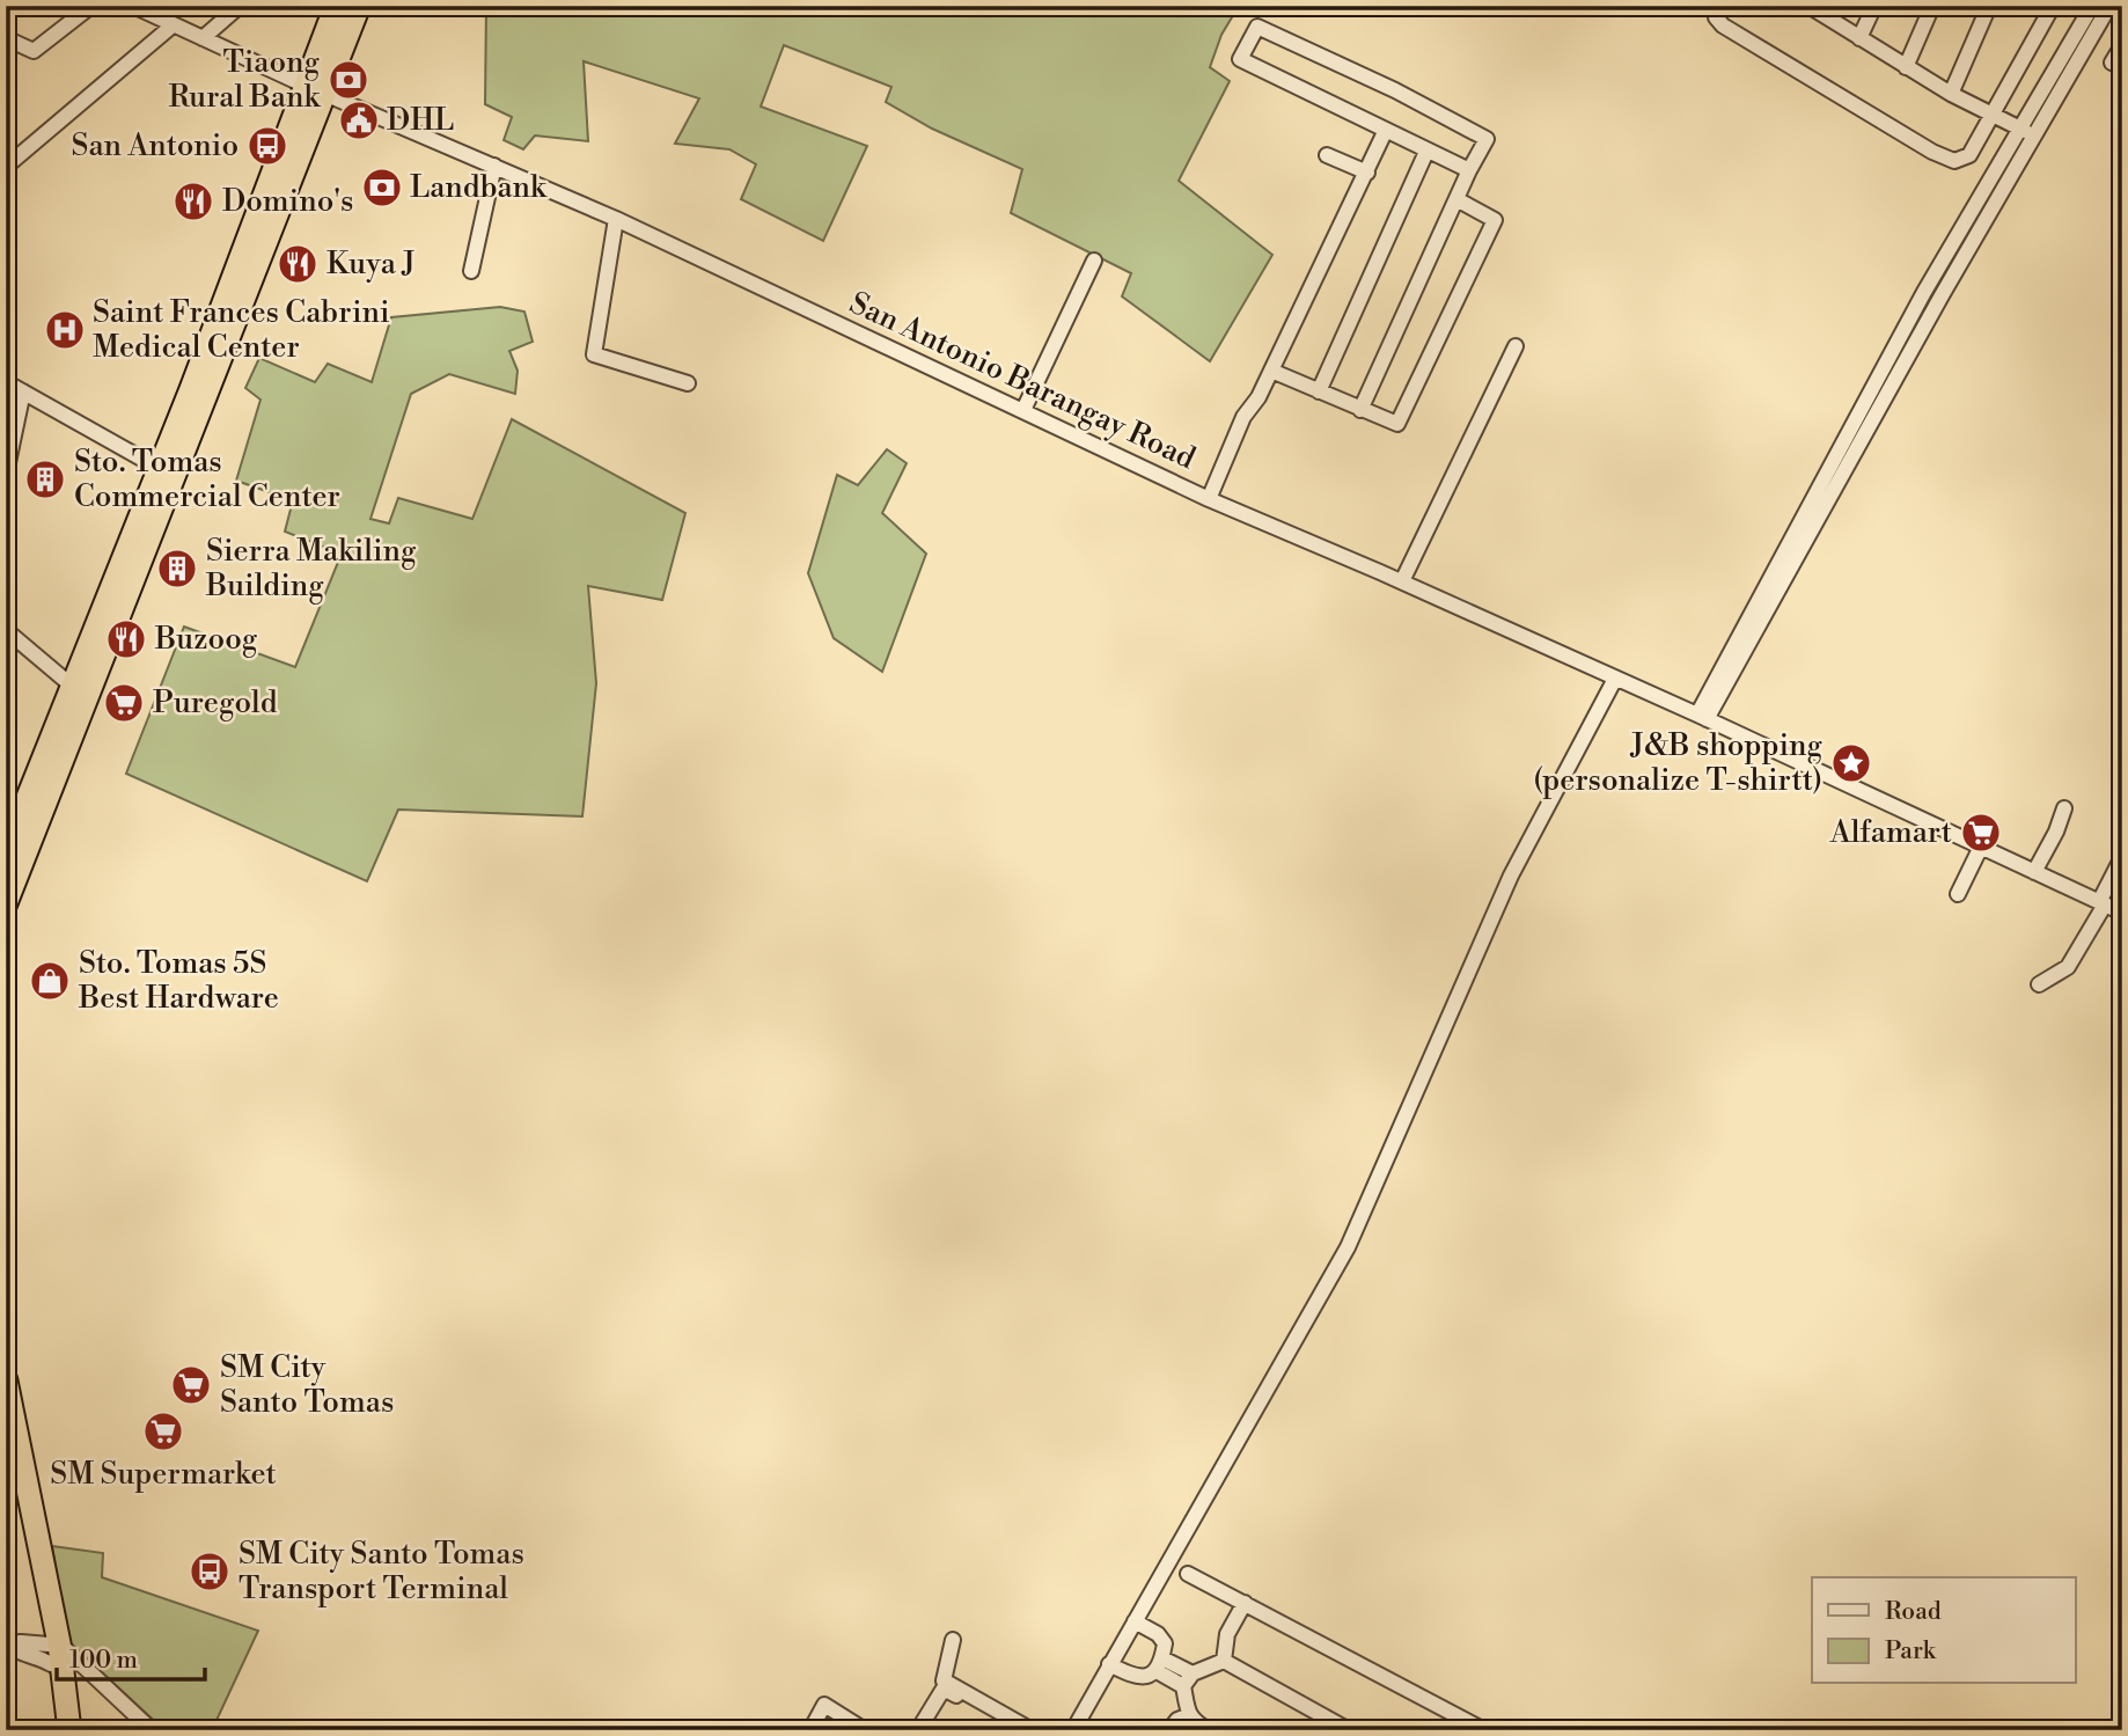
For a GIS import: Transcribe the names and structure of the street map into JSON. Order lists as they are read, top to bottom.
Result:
{
  "streets": {
    "street": ["San Antonio Barangay Road"]
  },
  "places": {
    "bank": ["Tiaong Rural Bank", "Landbank"],
    "public building": ["DHL"],
    "bus stop": ["San Antonio", "SM City Santo Tomas Transport Terminal"],
    "restaurant": ["Domino's", "Kuya J", "Buzoog"],
    "hospital": ["Saint Frances Cabrini Medical Center"],
    "building": ["Sto. Tomas Commercial Center", "Sierra Makiling Building"],
    "supermarket": [
      "Puregold",
      "Alfamart",
      "SM City Santo Tomas",
      "SM Supermarket"
    ],
    "place": ["J&B shopping (personalize T-shirtt)"],
    "shop": ["Sto. Tomas 5S Best Hardware"]
  },
  "legend": ["Road", "Park"],
  "scale_bar": "100 m"
}
